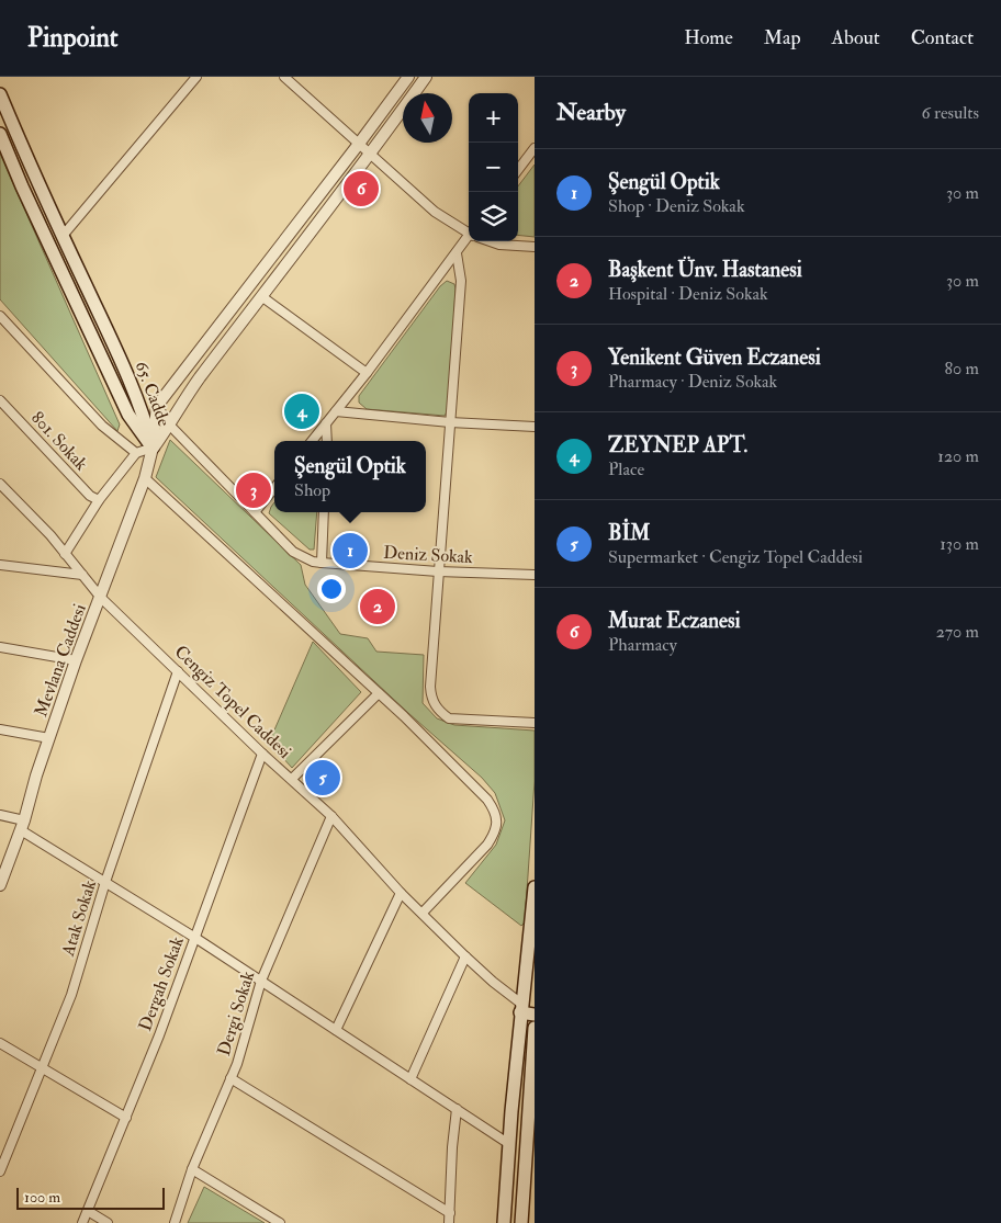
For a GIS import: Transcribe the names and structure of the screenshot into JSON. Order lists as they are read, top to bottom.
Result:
{
  "streets": {
    "main road": ["65. Cadde"],
    "street": [
      "801. Sokak",
      "Deniz Sokak",
      "Mevlana Caddesi",
      "Cengiz Topel Caddesi",
      "Atak Sokak",
      "Dergah Sokak",
      "Dergi Sokak"
    ]
  },
  "crossings": [
    ["65. Cadde", "Mevlana Caddesi"],
    ["Deniz Sokak", "Mevlana Caddesi"],
    ["Mevlana Caddesi", "Cengiz Topel Caddesi"],
    ["Cengiz Topel Caddesi", "Atak Sokak"],
    ["Cengiz Topel Caddesi", "Dergah Sokak"],
    ["Cengiz Topel Caddesi", "Dergi Sokak"]
  ],
  "scale_bar": "100 m",
  "north": "top",
  "page": {
    "header": "Pinpoint",
    "nav": [
      "Home",
      "Map",
      "About",
      "Contact"
    ],
    "heading": ["Nearby", "6 results"],
    "map_buttons": ["+", "−"],
    "list": [
      {
        "mark": "1",
        "name": "Şengül Optik",
        "note": "Shop · Deniz Sokak",
        "value": "30 m"
      },
      {
        "mark": "2",
        "name": "Başkent Ünv. Hastanesi",
        "note": "Hospital · Deniz Sokak",
        "value": "30 m"
      },
      {
        "mark": "3",
        "name": "Yenikent Güven Eczanesi",
        "note": "Pharmacy · Deniz Sokak",
        "value": "80 m"
      },
      {
        "mark": "4",
        "name": "ZEYNEP APT.",
        "note": "Place",
        "value": "120 m"
      },
      {
        "mark": "5",
        "name": "BİM",
        "note": "Supermarket · Cengiz Topel Caddesi",
        "value": "130 m"
      },
      {
        "mark": "6",
        "name": "Murat Eczanesi",
        "note": "Pharmacy",
        "value": "270 m"
      }
    ],
    "pins": [
      "6",
      "4",
      "3",
      "1",
      "2",
      "5"
    ],
    "popup": ["Şengül Optik", "Shop"],
    "scale": "100 m"
  }
}
